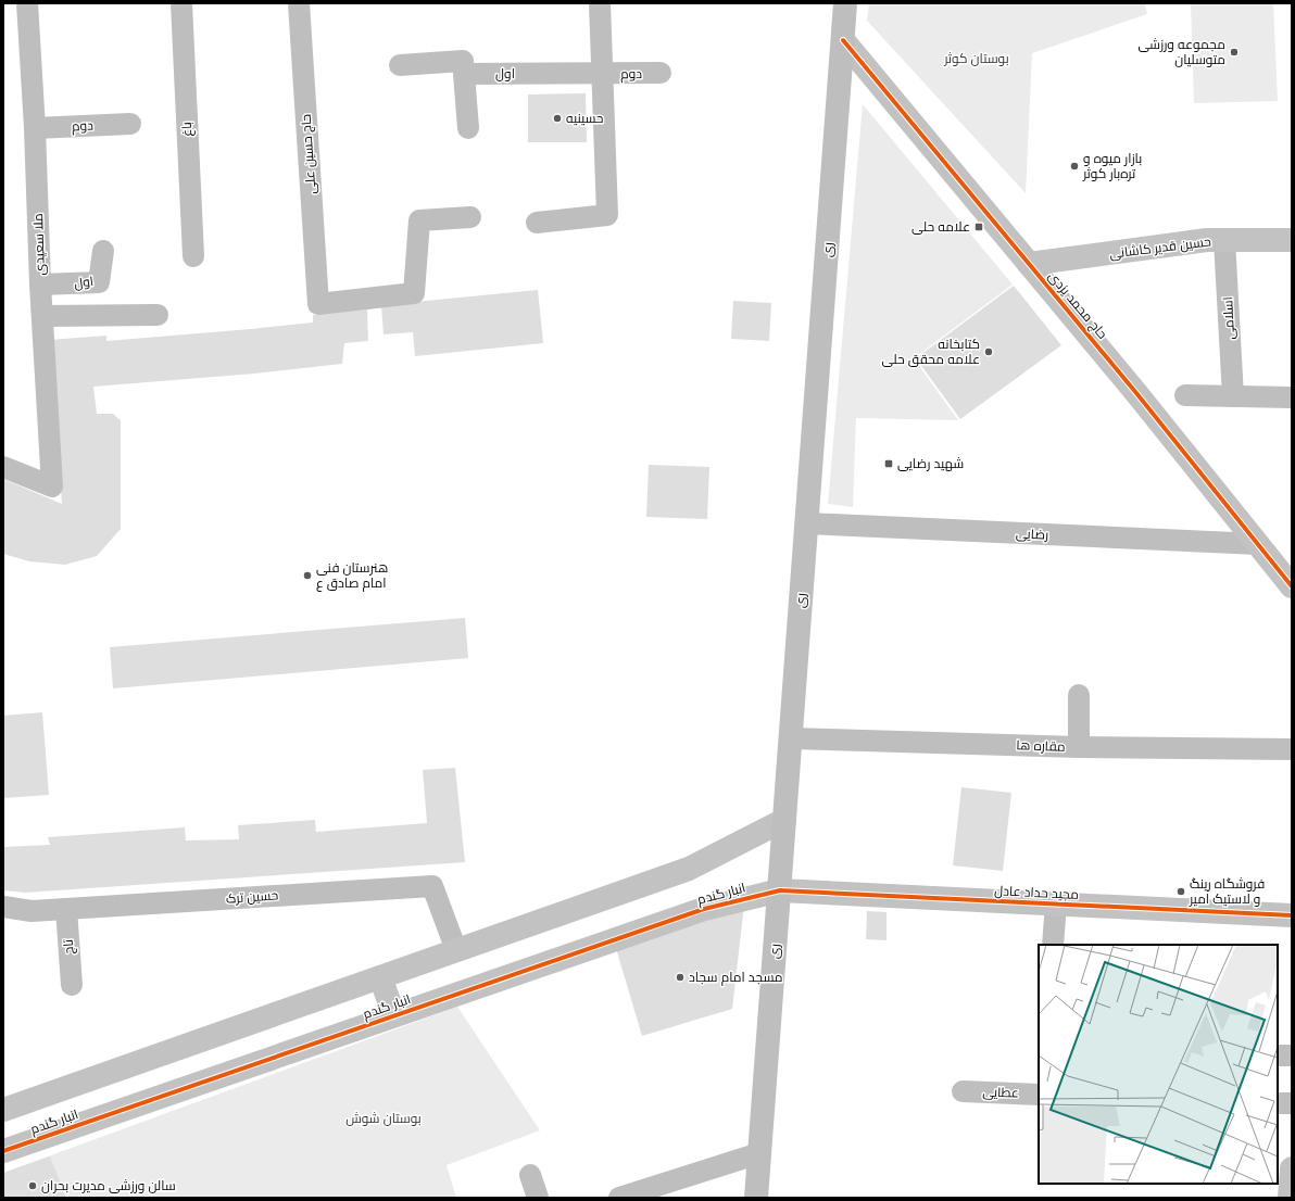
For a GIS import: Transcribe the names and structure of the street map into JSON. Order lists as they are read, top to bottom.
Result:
{
  "streets": {
    "main road": ["ری"],
    "street": [
      "اول",
      "دوم",
      "باغ",
      "حاج حسین علی",
      "ملا سعیدی",
      "حسین قدیر کاشانی",
      "حاج محمد یزدی",
      "اسلامی",
      "رضایی",
      "مقاره ها",
      "مجید حداد عادل",
      "انبار گندم",
      "حسین ترک",
      "تاج",
      "عطایی"
    ]
  },
  "crossings": [
    ["اول", "دوم"],
    ["اول", "ملا سعیدی"],
    ["دوم", "ملا سعیدی"],
    ["حسین قدیر کاشانی", "حاج محمد یزدی"],
    ["حسین قدیر کاشانی", "اسلامی"],
    ["ری", "حاج محمد یزدی"],
    ["ری", "رضایی"],
    ["ری", "مقاره ها"],
    ["ری", "مجید حداد عادل"],
    ["ری", "انبار گندم"],
    ["حاج محمد یزدی", "رضایی"],
    ["مجید حداد عادل", "انبار گندم"],
    ["حسین ترک", "تاج"]
  ],
  "parks": ["بوستان کوثر", "بوستان شوش"],
  "places": {
    "other": [
      "مجموعه ورزشی متوسلیان",
      "حسینیه",
      "بازار میوه و تره‌بار کوثر",
      "کتابخانه علامه محقق حلی",
      "هنرستان فنی امام صادق ع",
      "فروشگاه رینگ و لاستیک امیر",
      "مسجد امام سجاد",
      "سالن ورزشی مدیرت بحران"
    ],
    "transit": ["علامه حلی", "شهید رضایی"]
  }
}
